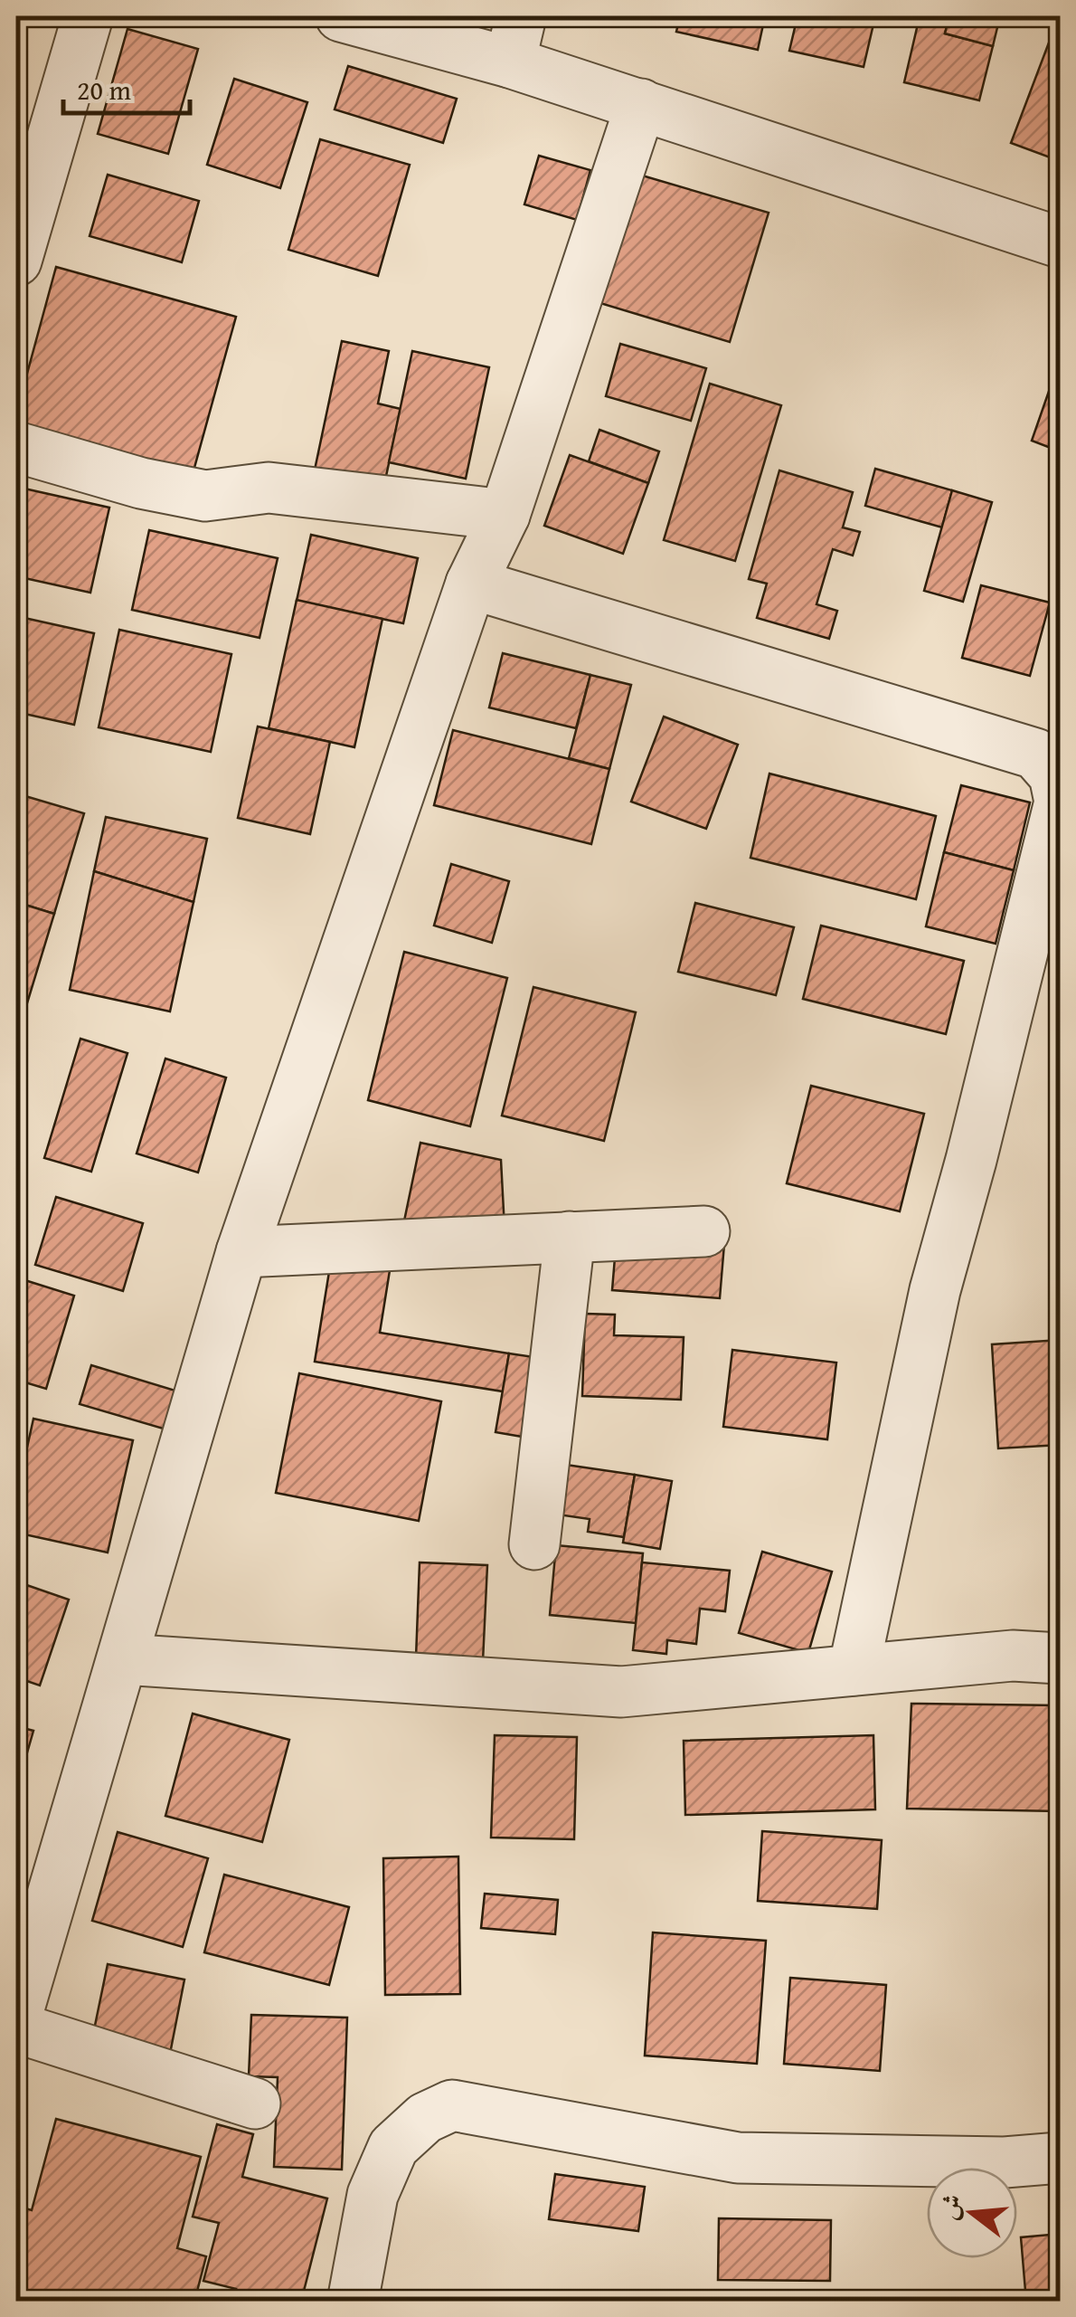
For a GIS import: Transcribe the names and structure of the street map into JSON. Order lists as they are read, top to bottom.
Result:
{
  "scale_bar": "20 m",
  "north": "left"
}
